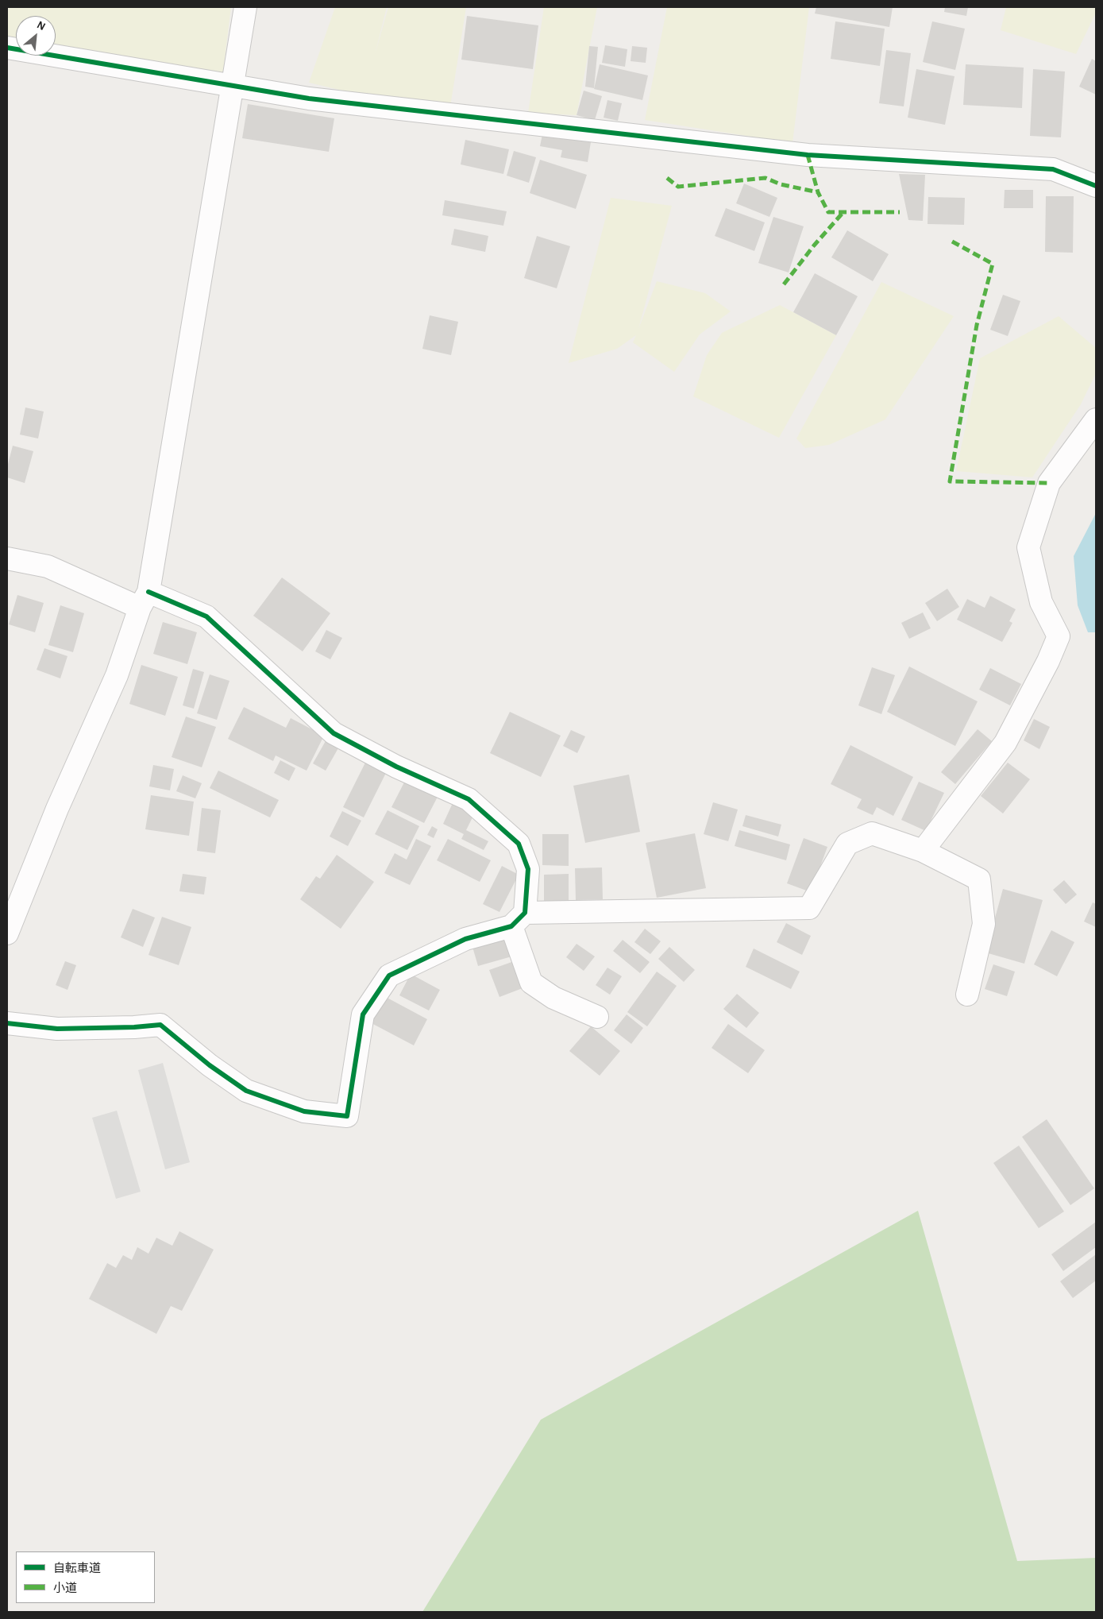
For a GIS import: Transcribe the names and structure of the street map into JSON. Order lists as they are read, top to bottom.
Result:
{
  "legend": ["自転車道", "小道"],
  "north": "top right"
}
